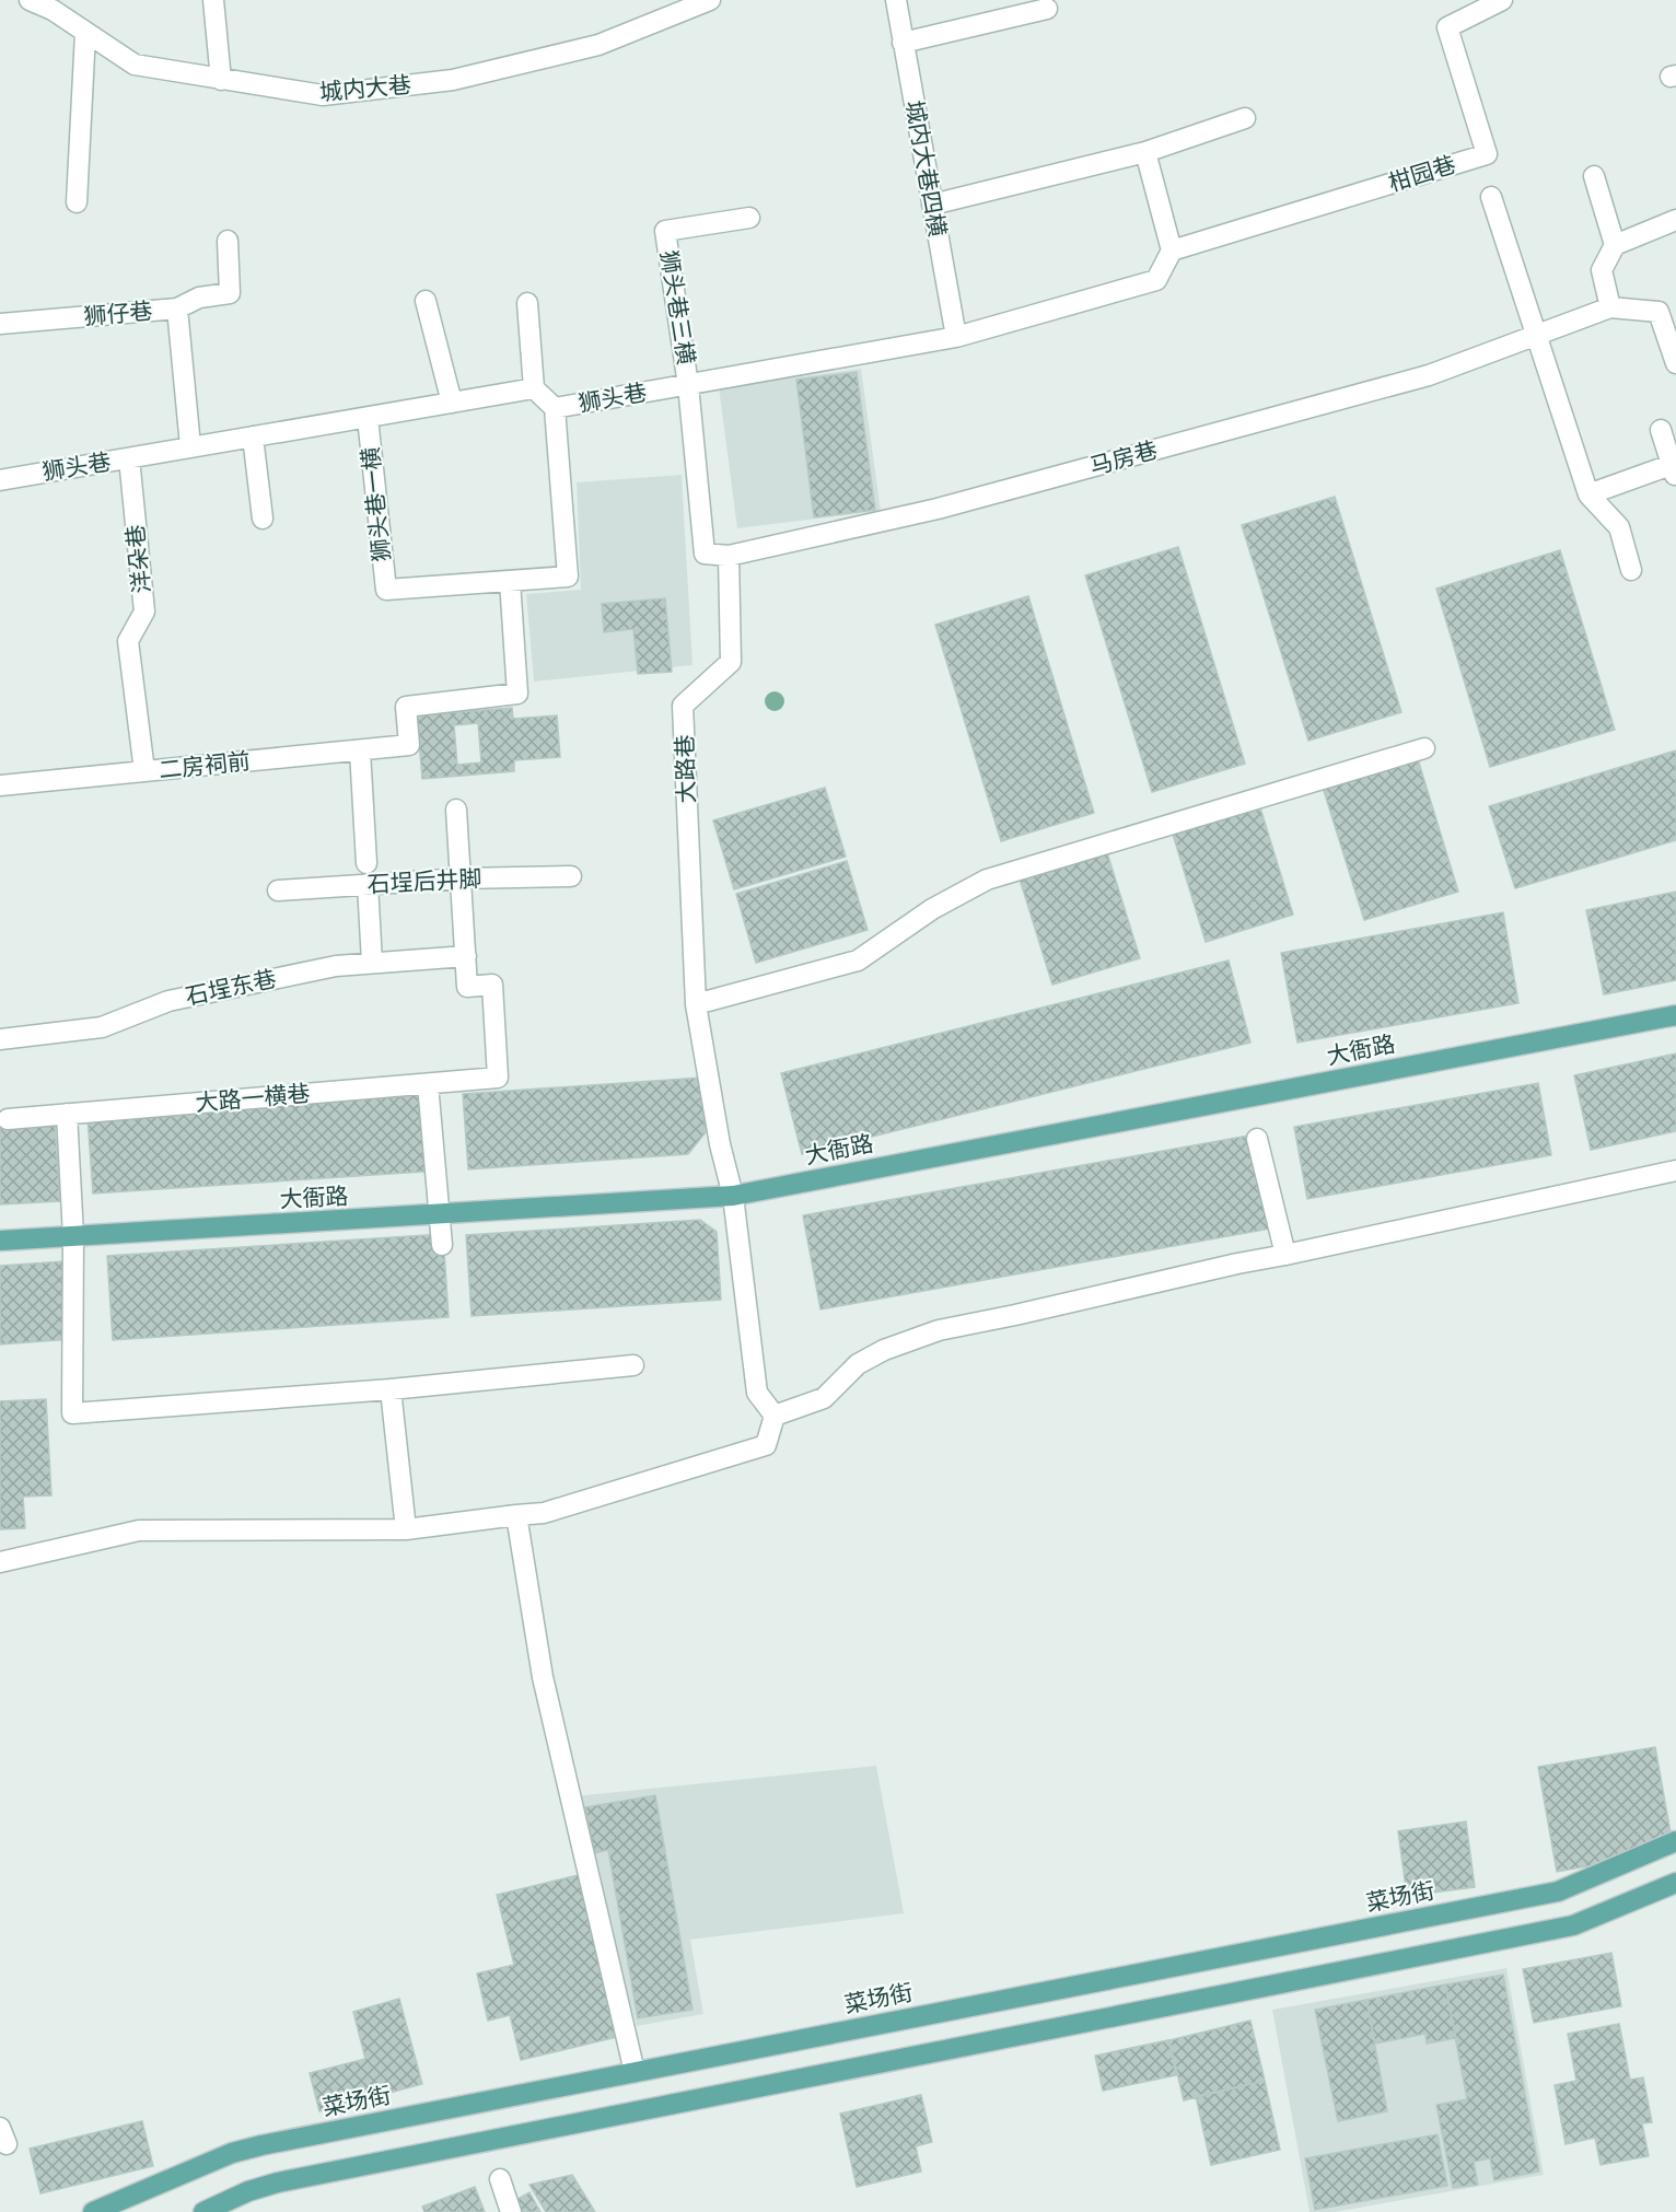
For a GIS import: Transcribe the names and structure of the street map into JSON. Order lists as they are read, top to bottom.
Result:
{
  "streets": {
    "main road": ["大衙路", "菜场街"],
    "street": [
      "城内大巷",
      "城内大巷四横",
      "柑园巷",
      "狮头巷三横",
      "狮仔巷",
      "狮头巷",
      "马房巷",
      "狮头巷一横",
      "洋朵巷",
      "二房祠前",
      "大路巷",
      "石埕后井脚",
      "石埕东巷",
      "大路一横巷"
    ]
  },
  "crossings": [
    ["城内大巷四横", "狮头巷"],
    ["柑园巷", "狮头巷"],
    ["狮头巷三横", "狮头巷"],
    ["狮头巷三横", "马房巷"],
    ["狮仔巷", "狮头巷"],
    ["狮头巷", "狮头巷一横"],
    ["狮头巷", "洋朵巷"],
    ["马房巷", "大路巷"],
    ["狮头巷一横", "二房祠前"],
    ["洋朵巷", "二房祠前"],
    ["大路巷", "大衙路"],
    ["石埕东巷", "大路一横巷"]
  ]
}
